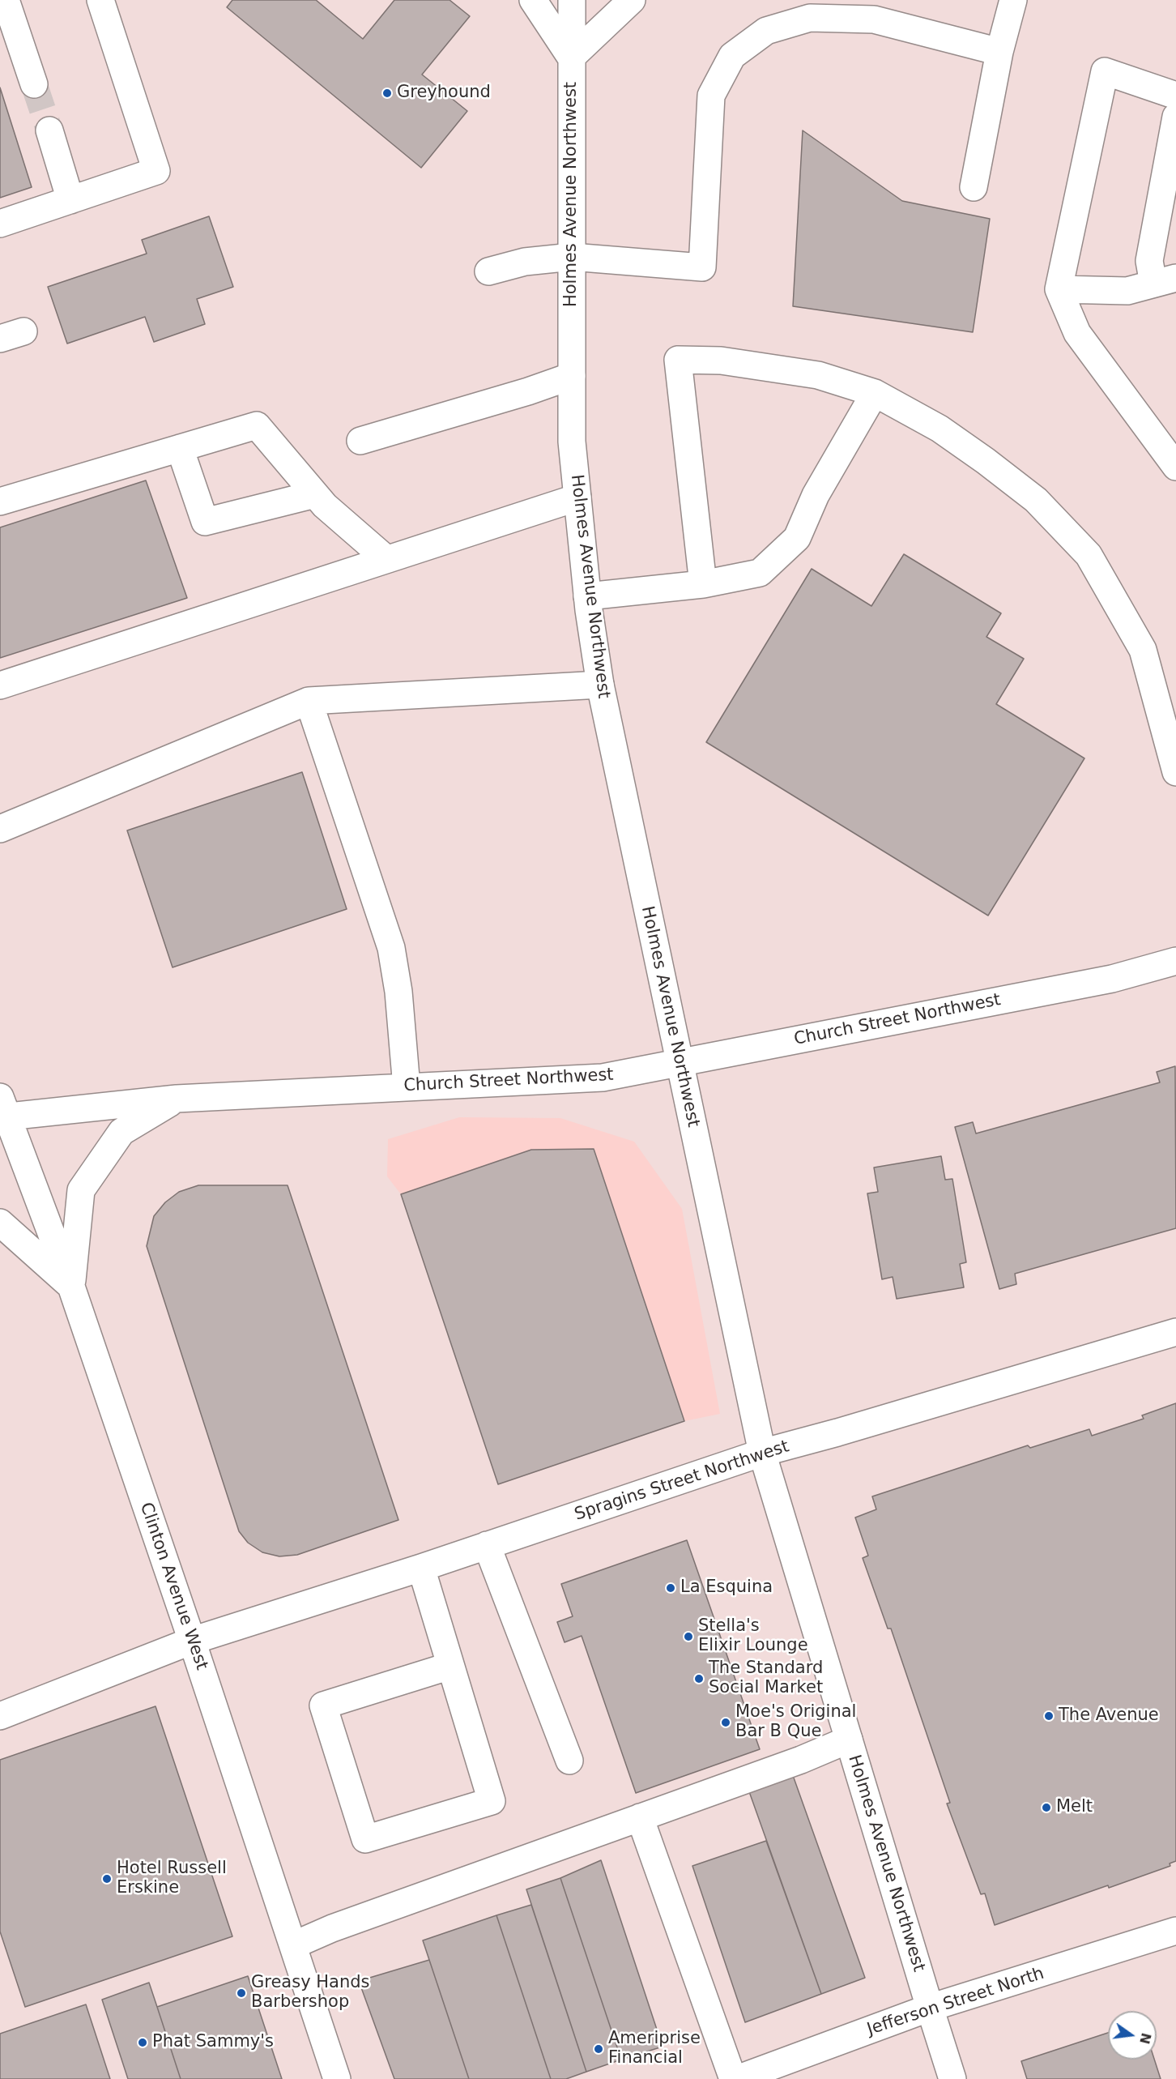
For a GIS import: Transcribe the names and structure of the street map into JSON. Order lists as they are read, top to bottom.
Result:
{
  "streets": {
    "street": [
      "Holmes Avenue Northwest",
      "Church Street Northwest",
      "Spragins Street Northwest",
      "Clinton Avenue West",
      "Jefferson Street North"
    ]
  },
  "crossings": [
    ["Holmes Avenue Northwest", "Church Street Northwest"],
    ["Holmes Avenue Northwest", "Spragins Street Northwest"],
    ["Holmes Avenue Northwest", "Jefferson Street North"],
    ["Church Street Northwest", "Clinton Avenue West"],
    ["Spragins Street Northwest", "Clinton Avenue West"]
  ],
  "places": [
    "Greyhound",
    "La Esquina",
    "Stella's Elixir Lounge",
    "The Standard Social Market",
    "The Avenue",
    "Moe's Original Bar B Que",
    "Melt",
    "Hotel Russell Erskine",
    "Greasy Hands Barbershop",
    "Phat Sammy's",
    "Ameriprise Financial"
  ],
  "north": "right"
}
